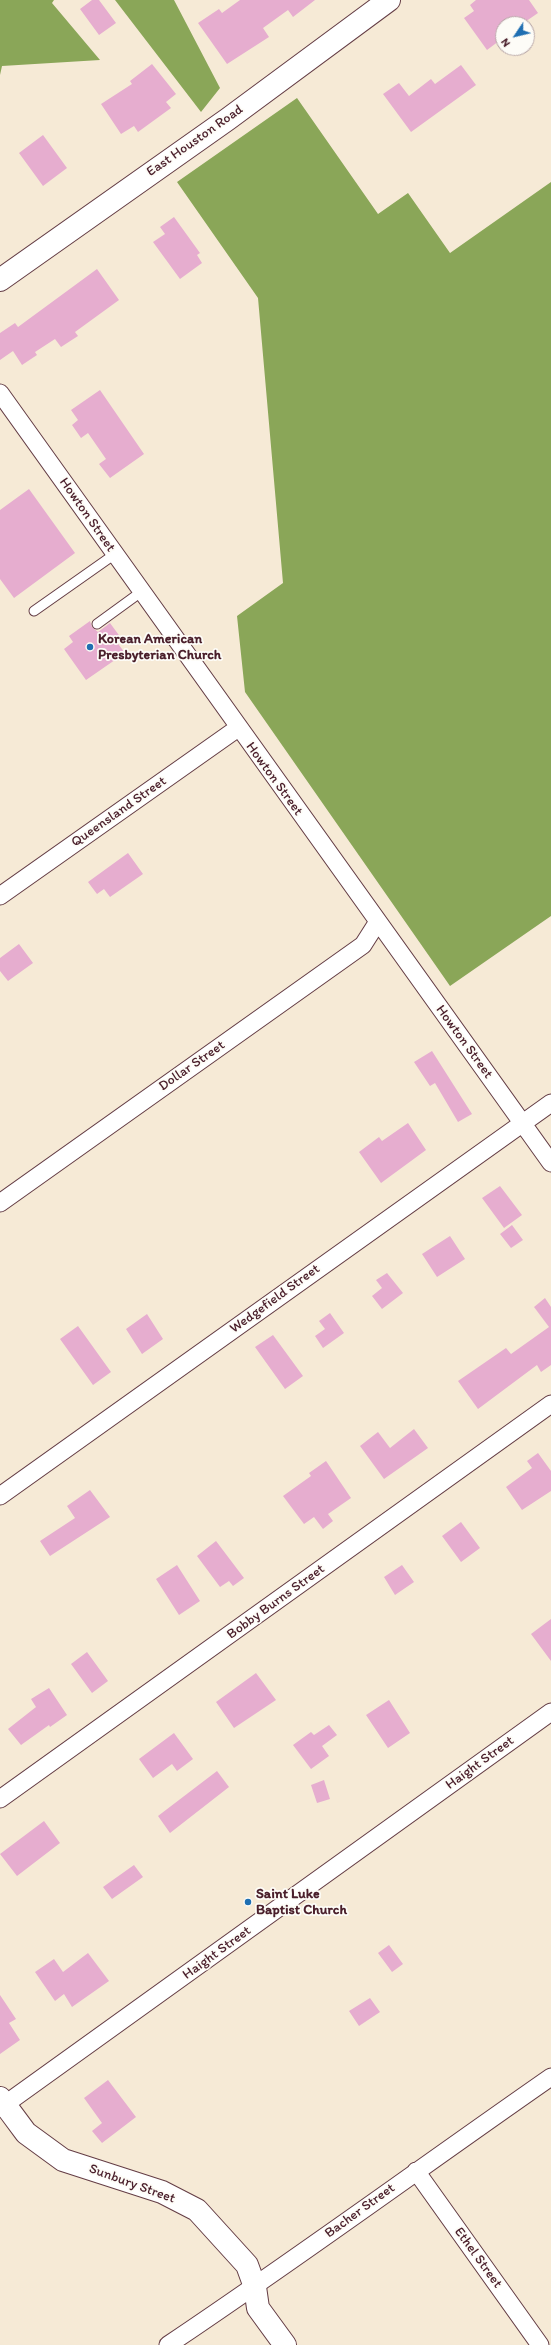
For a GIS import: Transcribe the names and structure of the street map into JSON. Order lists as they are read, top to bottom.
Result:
{
  "streets": {
    "street": [
      "East Houston Road",
      "Howton Street",
      "Queensland Street",
      "Dollar Street",
      "Wedgefield Street",
      "Bobby Burns Street",
      "Haight Street",
      "Sunbury Street",
      "Bacher Street",
      "Ethel Street"
    ]
  },
  "crossings": [
    ["Howton Street", "Queensland Street"],
    ["Howton Street", "Dollar Street"],
    ["Howton Street", "Wedgefield Street"],
    ["Haight Street", "Sunbury Street"],
    ["Sunbury Street", "Bacher Street"],
    ["Bacher Street", "Ethel Street"]
  ],
  "places": ["Korean American Presbyterian Church", "Saint Luke Baptist Church"],
  "north": "bottom left"
}
